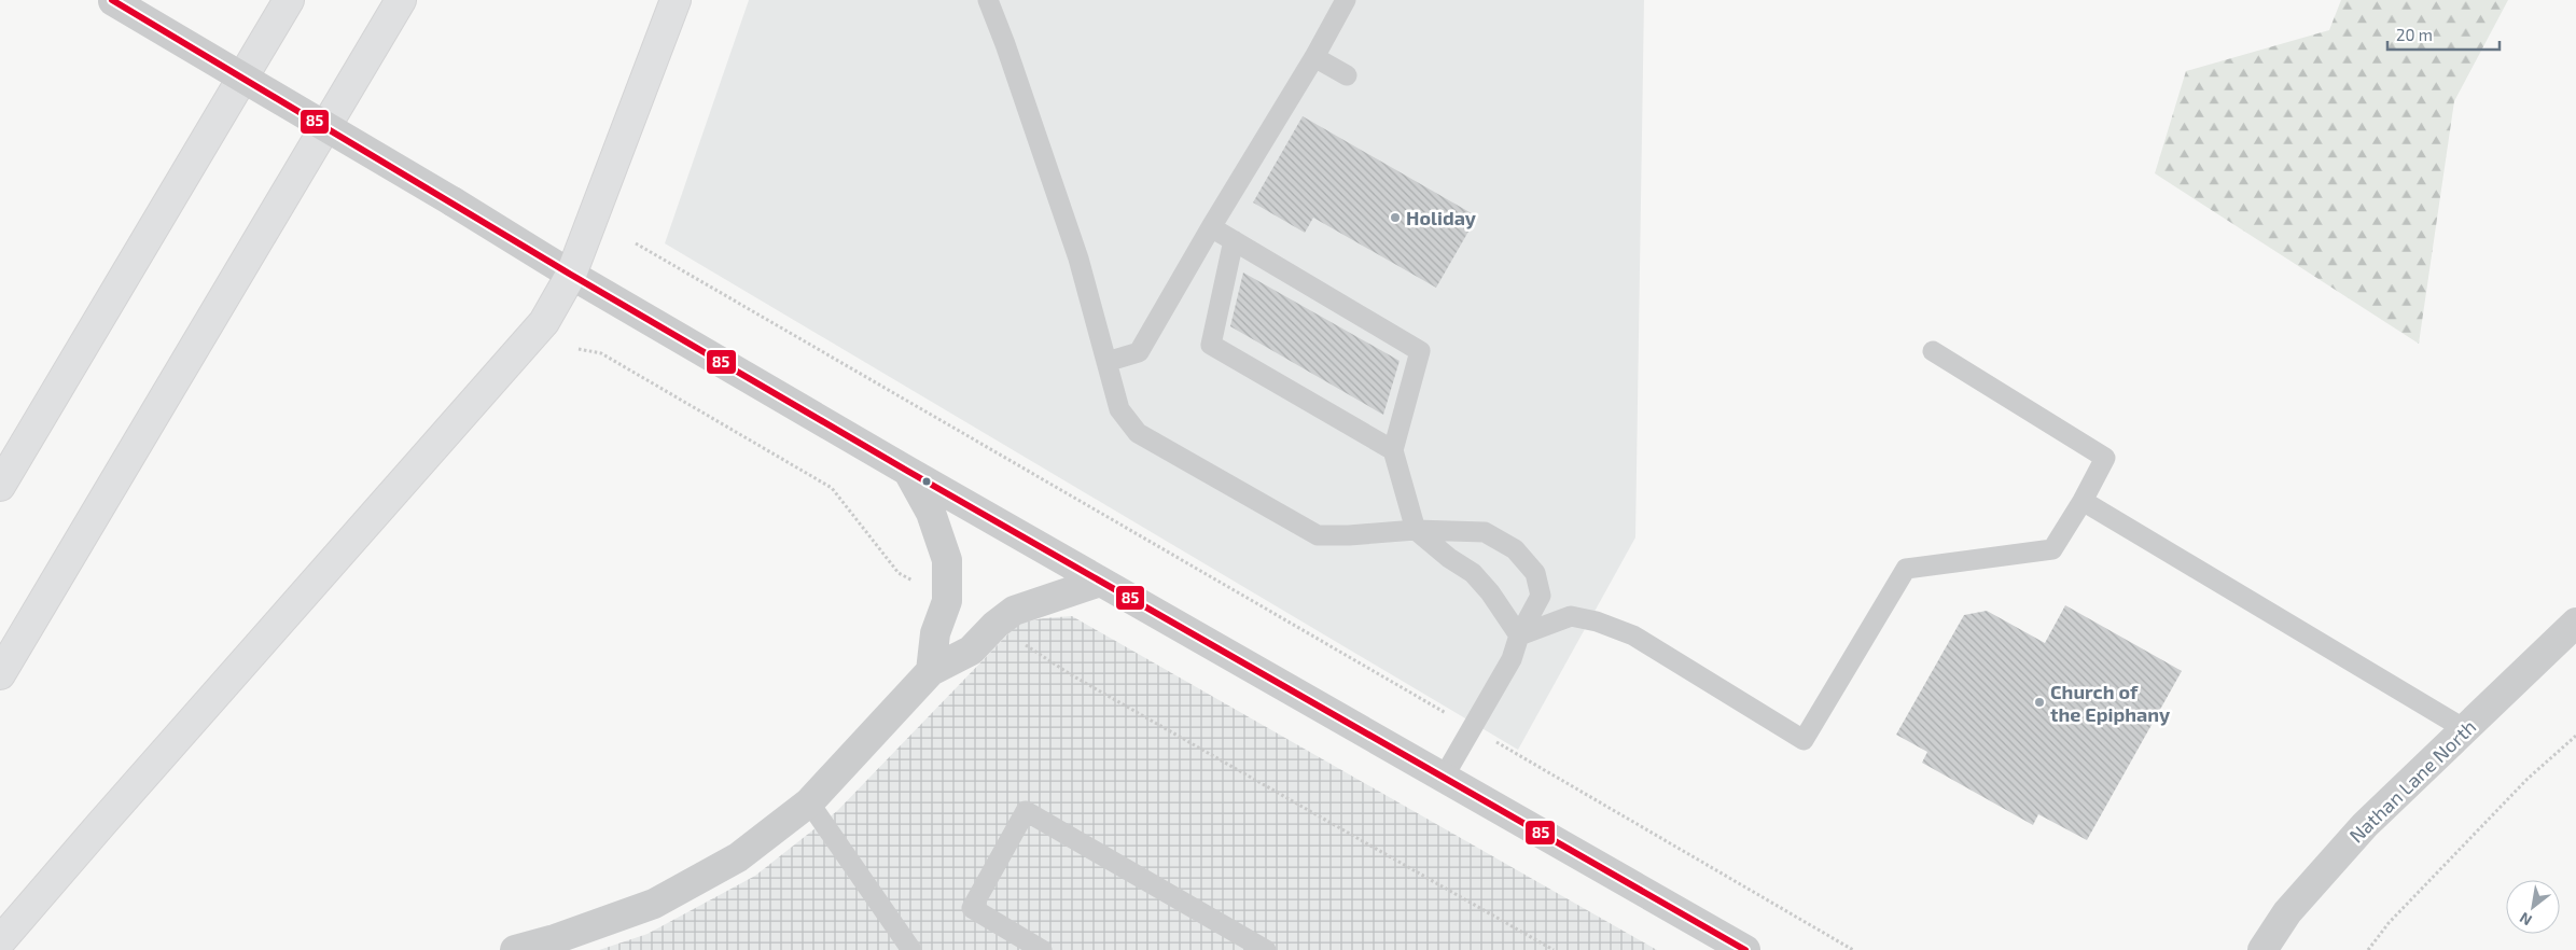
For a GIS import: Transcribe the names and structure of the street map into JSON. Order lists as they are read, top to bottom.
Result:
{
  "streets": {
    "street": ["Nathan Lane North"]
  },
  "places": ["Holiday", "Church of the Epiphany"],
  "lines": ["transit line 85"],
  "scale_bar": "20 m",
  "north": "bottom left"
}
